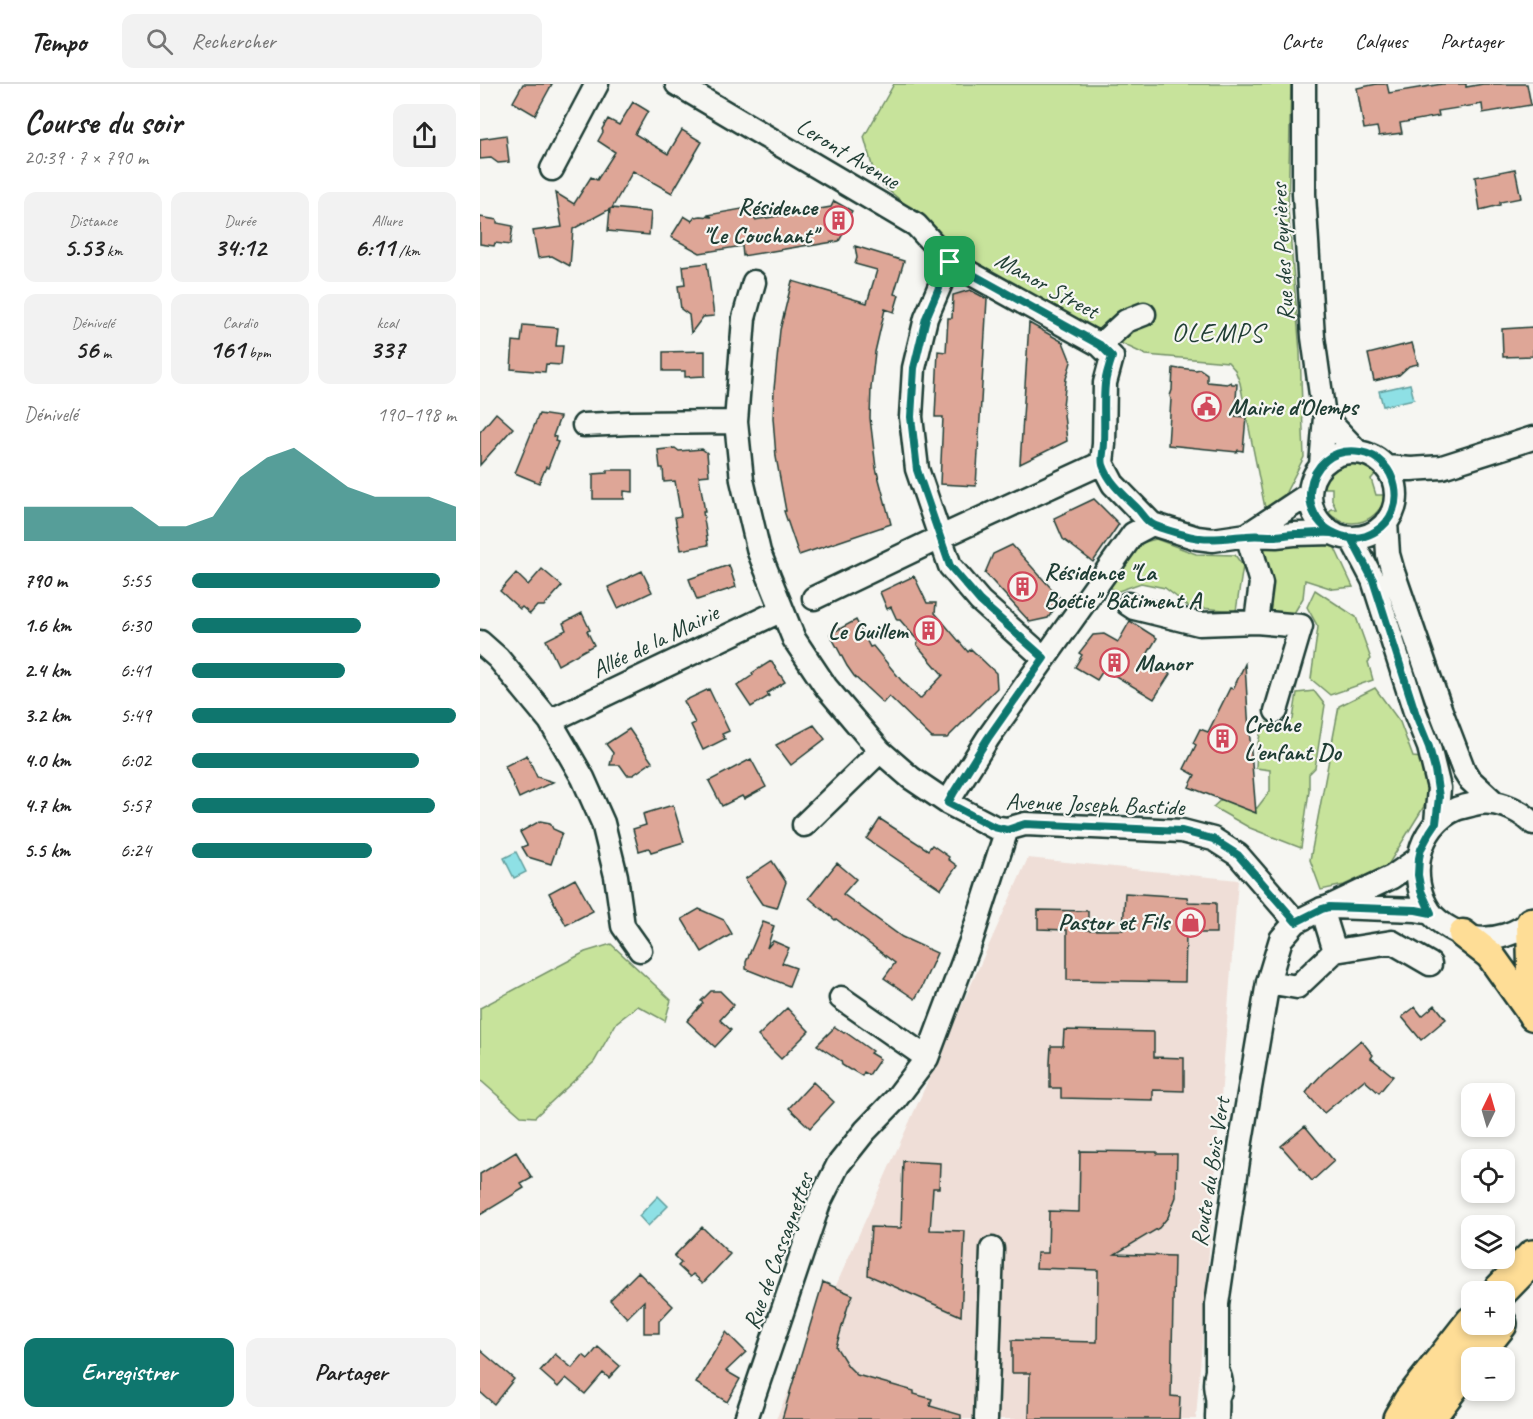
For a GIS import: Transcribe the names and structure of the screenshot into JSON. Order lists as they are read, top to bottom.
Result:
{
  "streets": {
    "street": [
      "Leront Avenue",
      "Rue des Peyrières",
      "Manor Street",
      "Allée de la Mairie",
      "Avenue Joseph Bastide",
      "Route du Bois Vert",
      "Rue de Cassagnettes"
    ]
  },
  "crossings": [
    ["Leront Avenue", "Manor Street"],
    ["Allée de la Mairie", "Avenue Joseph Bastide"],
    ["Avenue Joseph Bastide", "Route du Bois Vert"],
    ["Avenue Joseph Bastide", "Rue de Cassagnettes"]
  ],
  "districts": ["OLEMPS"],
  "places": {
    "building": [
      "Résidence \"Le Couchant\"",
      "Résidence \"La Boétie\" Bâtiment A",
      "Le Guillem",
      "Manor",
      "Crèche L'enfant Do"
    ],
    "public building": ["Mairie d'Olemps"],
    "shop": ["Pastor et Fils"]
  },
  "north": "top",
  "page": {
    "header": "Tempo",
    "search": "Rechercher",
    "nav": ["Carte", "Calques", "Partager"],
    "heading": ["Course du soir", "20:39 · 7 × 790 m"],
    "stats": [
      ["Distance", "5.53 km"],
      ["Durée", "34:12"],
      ["Allure", "6:11 /km"],
      ["Dénivelé", "56 m"],
      ["Cardio", "161 bpm"],
      ["kcal", "337"]
    ],
    "chart": ["Dénivelé", "190–198 m"],
    "list": [
      {
        "name": "790 m",
        "note": "5:55"
      },
      {
        "name": "1.6 km",
        "note": "6:30"
      },
      {
        "name": "2.4 km",
        "note": "6:41"
      },
      {
        "name": "3.2 km",
        "note": "5:49"
      },
      {
        "name": "4.0 km",
        "note": "6:02"
      },
      {
        "name": "4.7 km",
        "note": "5:57"
      },
      {
        "name": "5.5 km",
        "note": "6:24"
      }
    ],
    "map_buttons": ["+", "−"],
    "buttons": ["Enregistrer", "Partager"]
  }
}
